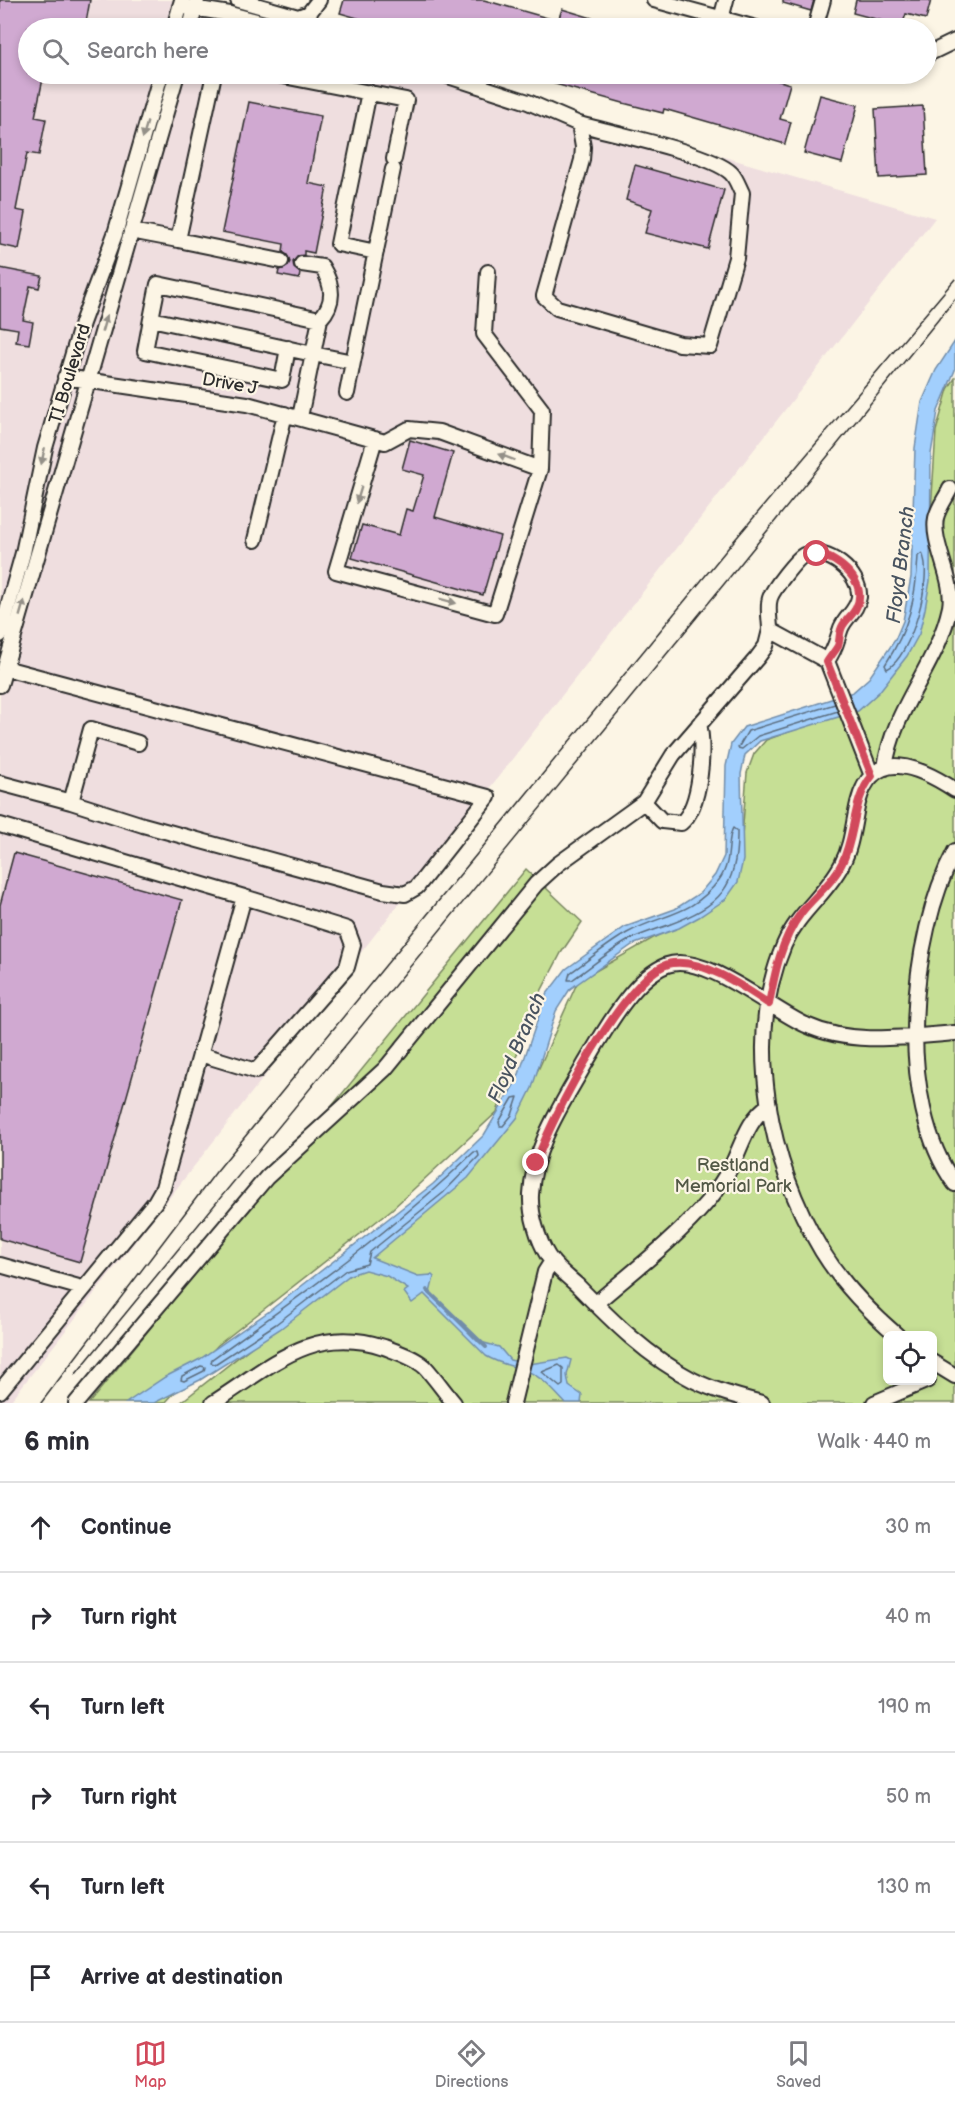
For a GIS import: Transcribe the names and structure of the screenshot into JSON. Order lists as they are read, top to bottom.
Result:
{
  "streets": {
    "street": ["TI Boulevard", "Drive J"]
  },
  "crossings": [
    ["TI Boulevard", "Drive J"]
  ],
  "water": ["Floyd Branch"],
  "parks": ["Restland Memorial Park"],
  "page": {
    "search": "Search here",
    "heading": ["6 min", "Walk · 440 m"],
    "list": [
      ["Continue", "30 m"],
      ["Turn right", "40 m"],
      ["Turn left", "190 m"],
      ["Turn right", "50 m"],
      ["Turn left", "130 m"],
      "Arrive at destination"
    ],
    "nav": ["Map", "Directions", "Saved"]
  }
}
